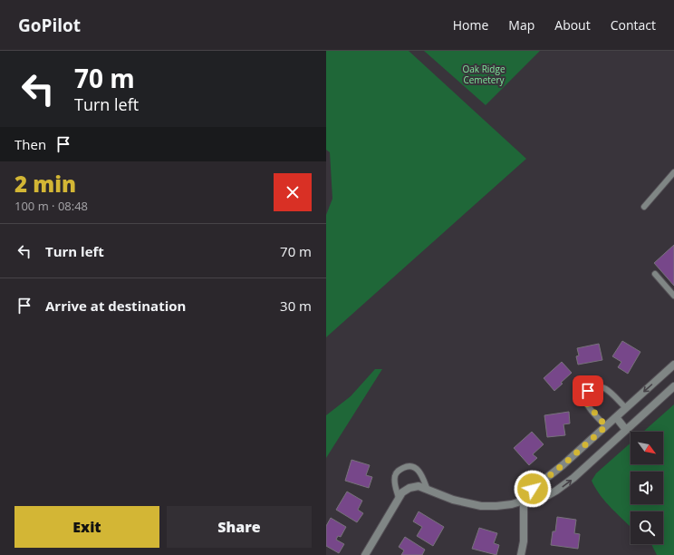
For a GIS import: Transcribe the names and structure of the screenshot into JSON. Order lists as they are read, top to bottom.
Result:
{
  "parks": ["Oak Ridge Cemetery"],
  "north": "bottom right",
  "page": {
    "header": "GoPilot",
    "nav": [
      "Home",
      "Map",
      "About",
      "Contact"
    ],
    "turn": ["70 m", "Turn left"],
    "then": "Then",
    "heading": ["2 min", "100 m · 08:48"],
    "list": [
      {
        "name": "Turn left",
        "value": "70 m"
      },
      {
        "name": "Arrive at destination",
        "value": "30 m"
      }
    ],
    "buttons": ["Exit", "Share"]
  }
}
